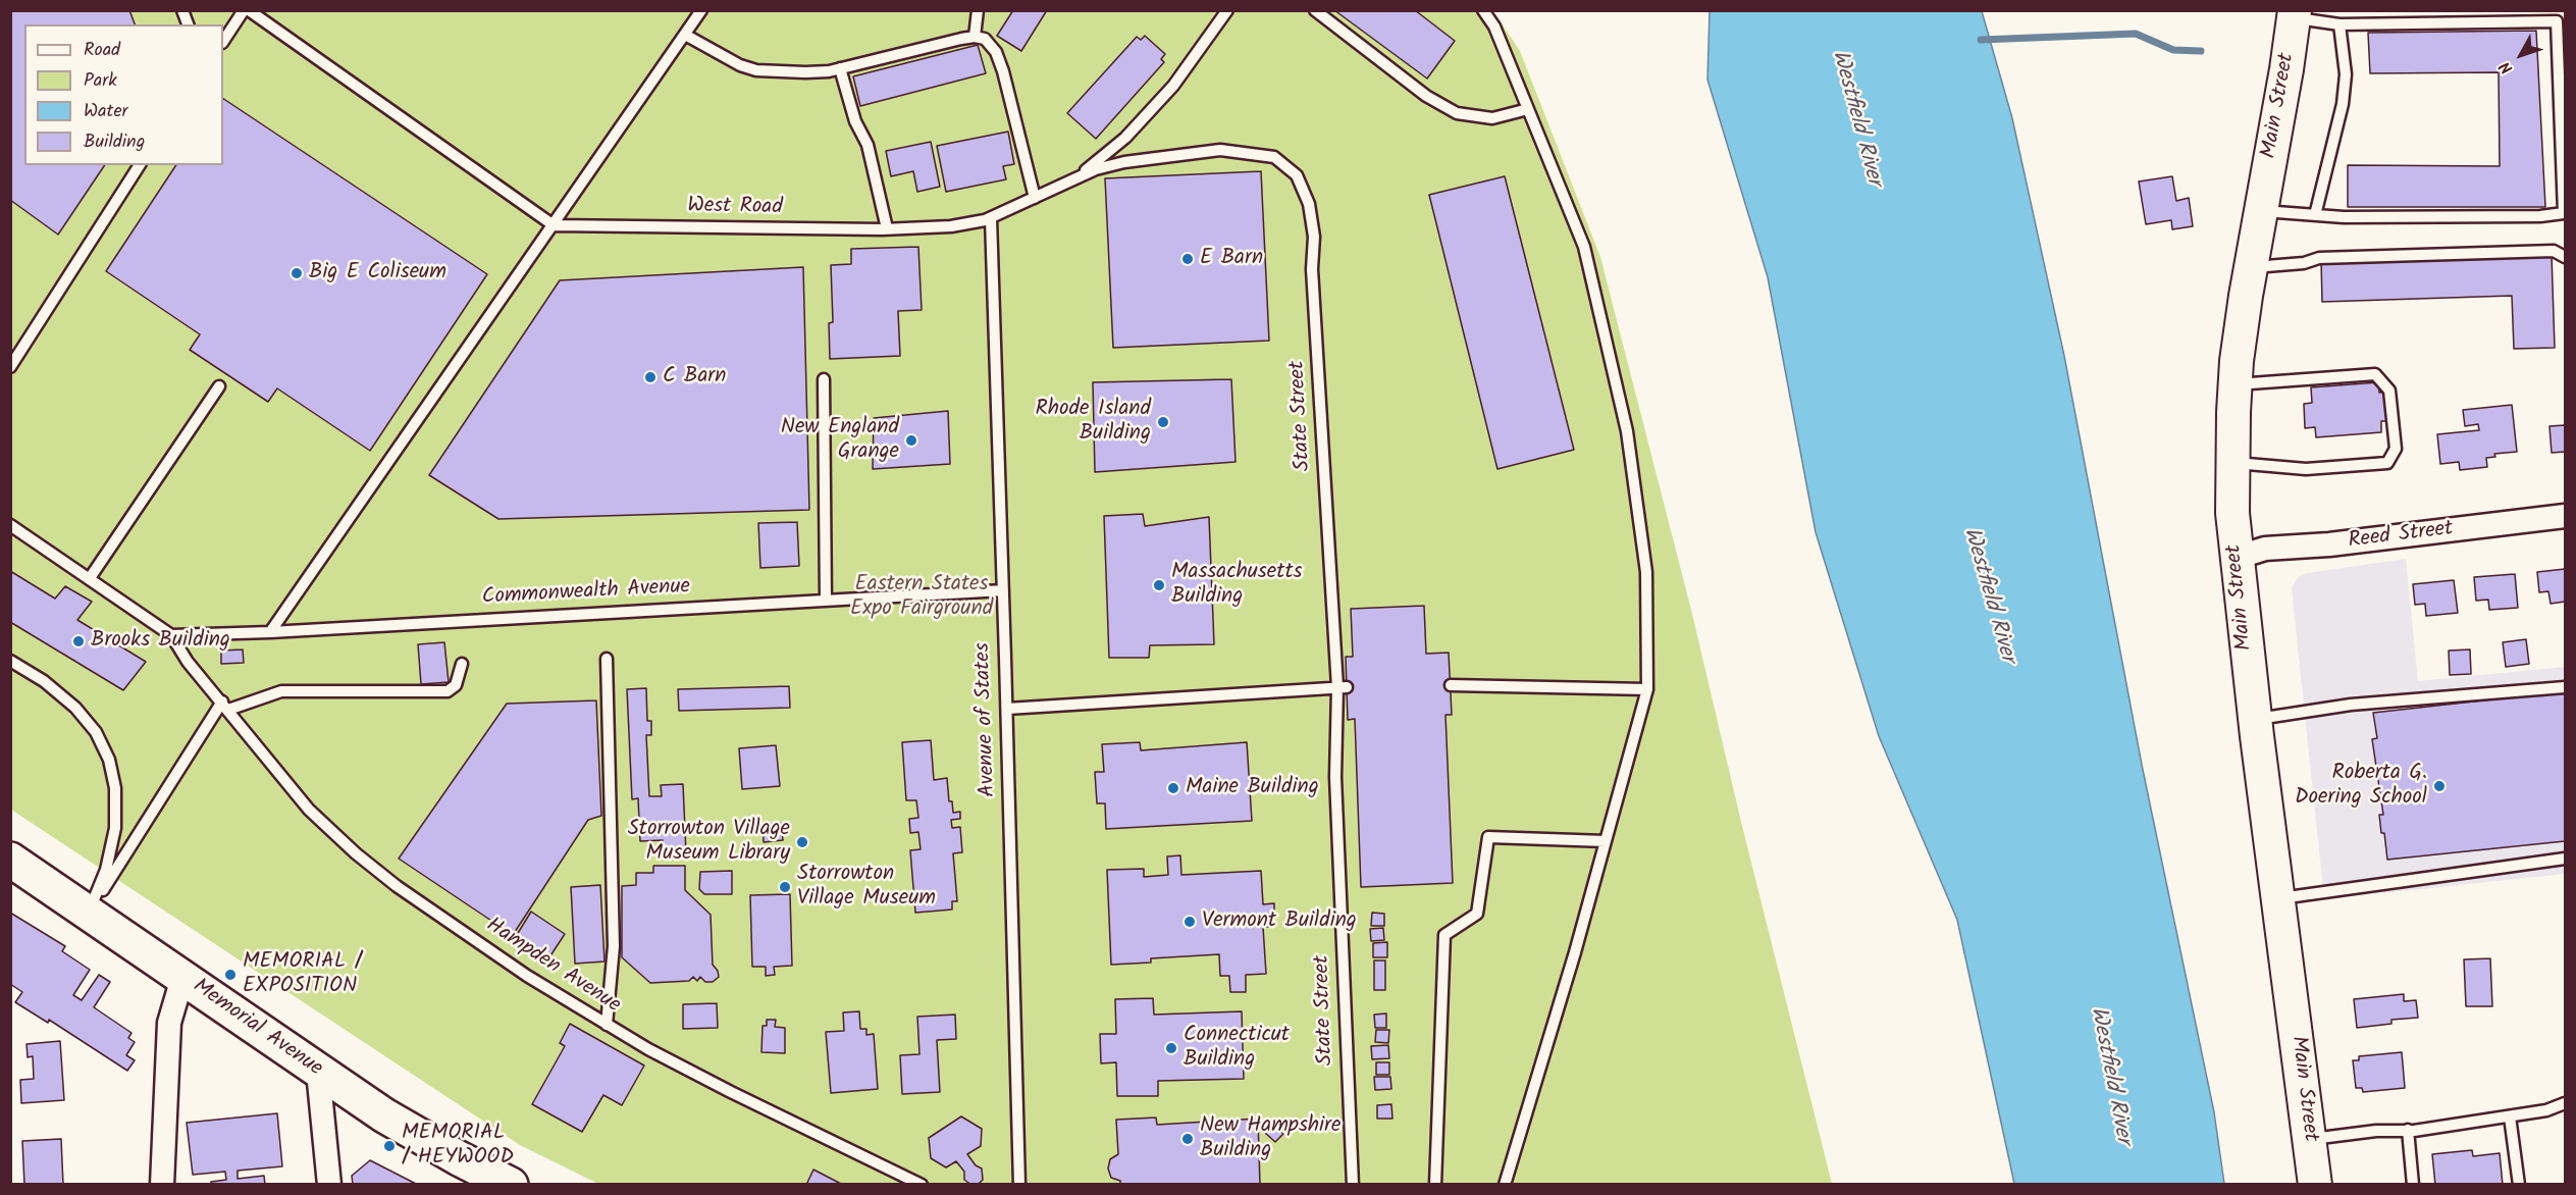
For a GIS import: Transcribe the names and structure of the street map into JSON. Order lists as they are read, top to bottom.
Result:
{
  "streets": {
    "main road": ["Main Street", "Memorial Avenue"],
    "street": ["Reed Street"],
    "lane": [
      "West Road",
      "State Street",
      "Commonwealth Avenue",
      "Avenue of States",
      "Hampden Avenue"
    ]
  },
  "crossings": [
    ["Main Street", "Reed Street"],
    ["West Road", "State Street"],
    ["West Road", "Avenue of States"],
    ["Commonwealth Avenue", "Avenue of States"],
    ["Commonwealth Avenue", "Hampden Avenue"]
  ],
  "water": ["Westfield River"],
  "parks": ["Eastern States Expo Fairground"],
  "places": [
    "E Barn",
    "Big E Coliseum",
    "C Barn",
    "Rhode Island Building",
    "New England Grange",
    "Massachusetts Building",
    "Brooks Building",
    "Roberta G. Doering School",
    "Maine Building",
    "Storrowton Village Museum Library",
    "Storrowton Village Museum",
    "Vermont Building",
    "MEMORIAL / EXPOSITION",
    "Connecticut Building",
    "New Hampshire Building",
    "MEMORIAL / HEYWOOD"
  ],
  "legend": [
    "Road",
    "Park",
    "Water",
    "Building"
  ],
  "north": "bottom left"
}
